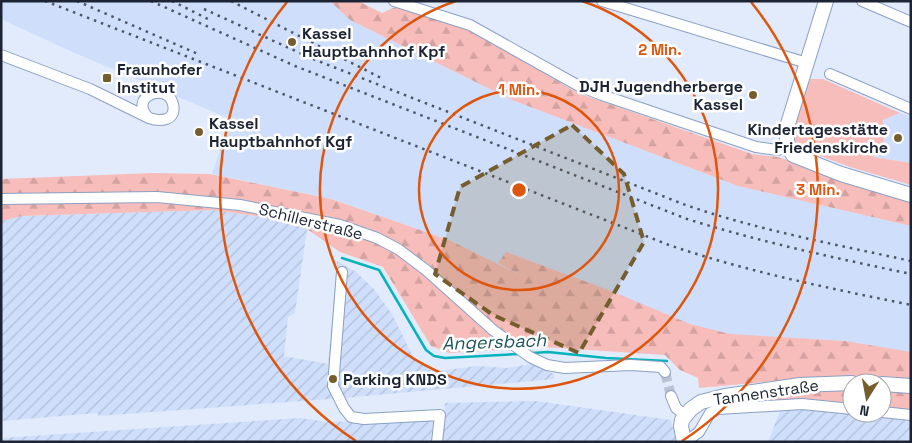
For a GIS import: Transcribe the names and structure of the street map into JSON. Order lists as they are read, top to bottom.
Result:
{
  "streets": {
    "street": ["Schillerstraße", "Tannenstraße"]
  },
  "water": ["Angersbach"],
  "places": {
    "other": [
      "Kassel Hauptbahnhof Kpf",
      "DJH Jugendherberge Kassel",
      "Kassel Hauptbahnhof Kgf",
      "Kindertagesstätte Friedenskirche",
      "Parking KNDS"
    ],
    "transit": ["Fraunhofer Institut"]
  },
  "north": "bottom",
  "rings": ["2 Min.", "1 Min.", "3 Min."]
}
